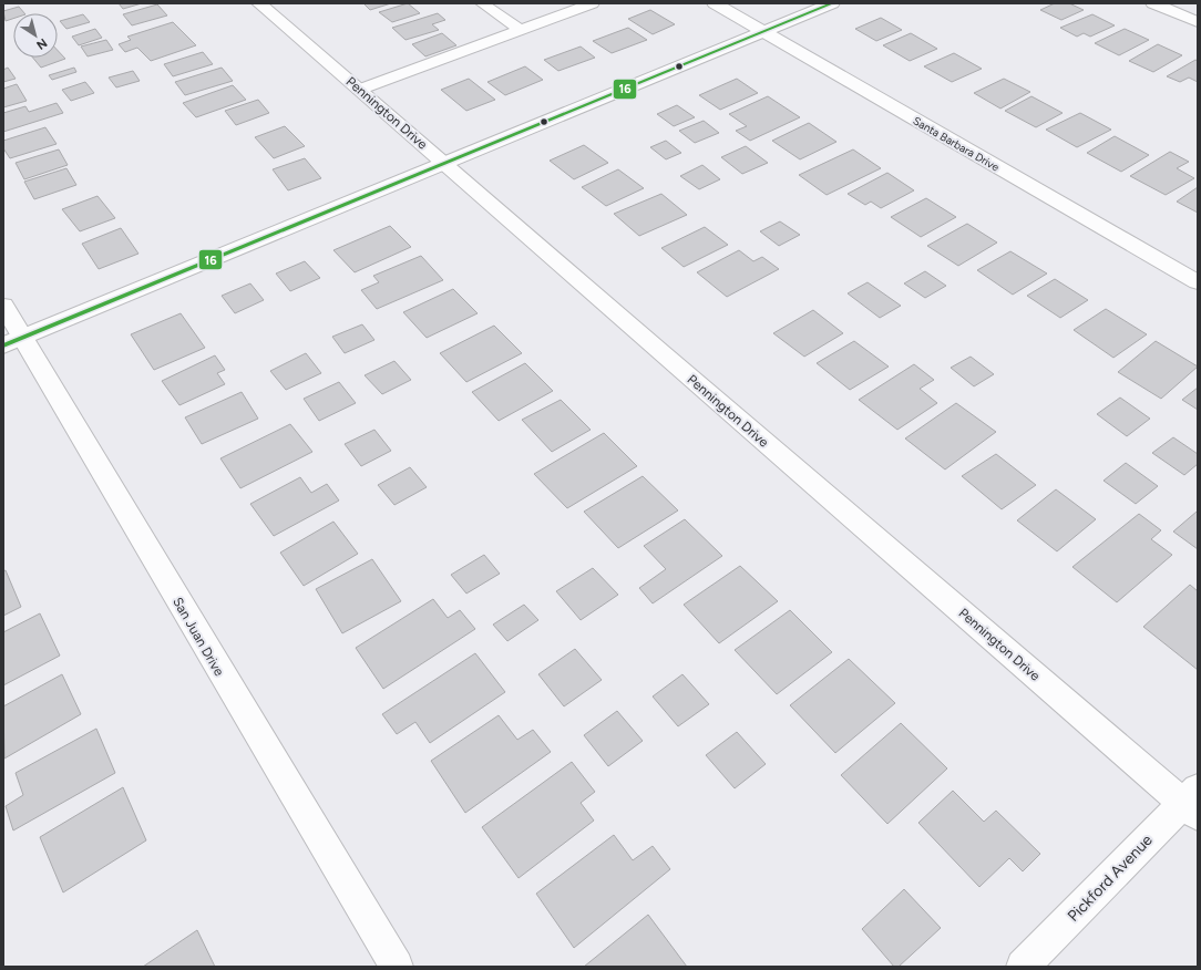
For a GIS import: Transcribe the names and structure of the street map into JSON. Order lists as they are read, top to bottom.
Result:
{
  "streets": {
    "street": [
      "Pennington Drive",
      "Santa Barbara Drive",
      "San Juan Drive",
      "Pickford Avenue"
    ]
  },
  "crossings": [
    ["Pennington Drive", "Pickford Avenue"]
  ],
  "lines": ["transit line 16"],
  "north": "bottom right"
}
